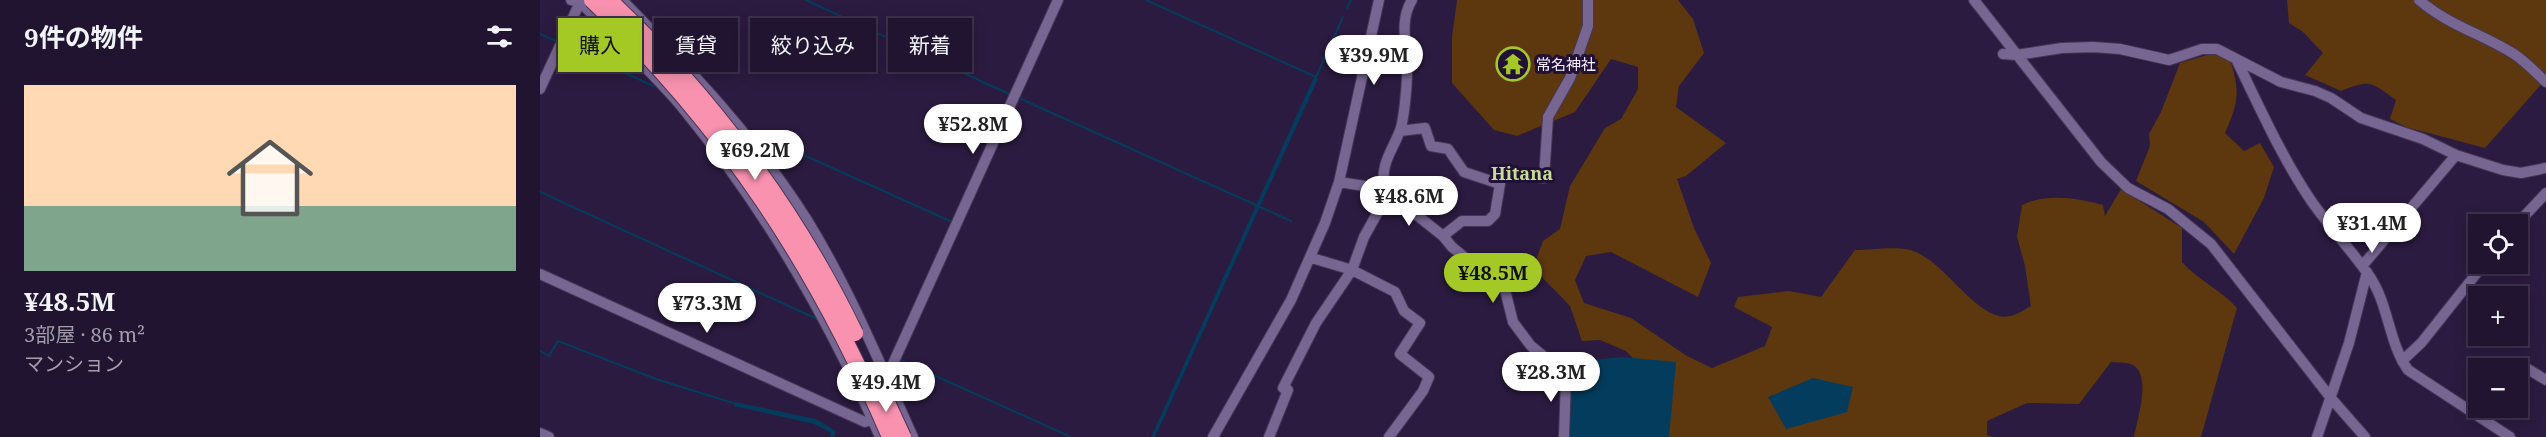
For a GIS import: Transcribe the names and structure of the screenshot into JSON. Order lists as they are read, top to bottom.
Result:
{
  "districts": ["Hitana"],
  "places": {
    "temple": ["常名神社"]
  },
  "page": {
    "heading": "9件の物件",
    "chip": [
      "購入",
      "賃貸",
      "絞り込み",
      "新着"
    ],
    "price": [
      "¥39.9M",
      "¥52.8M",
      "¥69.2M",
      "¥48.6M",
      "¥31.4M",
      "¥48.5M",
      "¥73.3M",
      "¥28.3M",
      "¥49.4M"
    ],
    "list": [
      {
        "name": "¥48.5M",
        "note": "3部屋 · 86 m² · マンション"
      }
    ],
    "map_buttons": ["+", "−"]
  }
}
